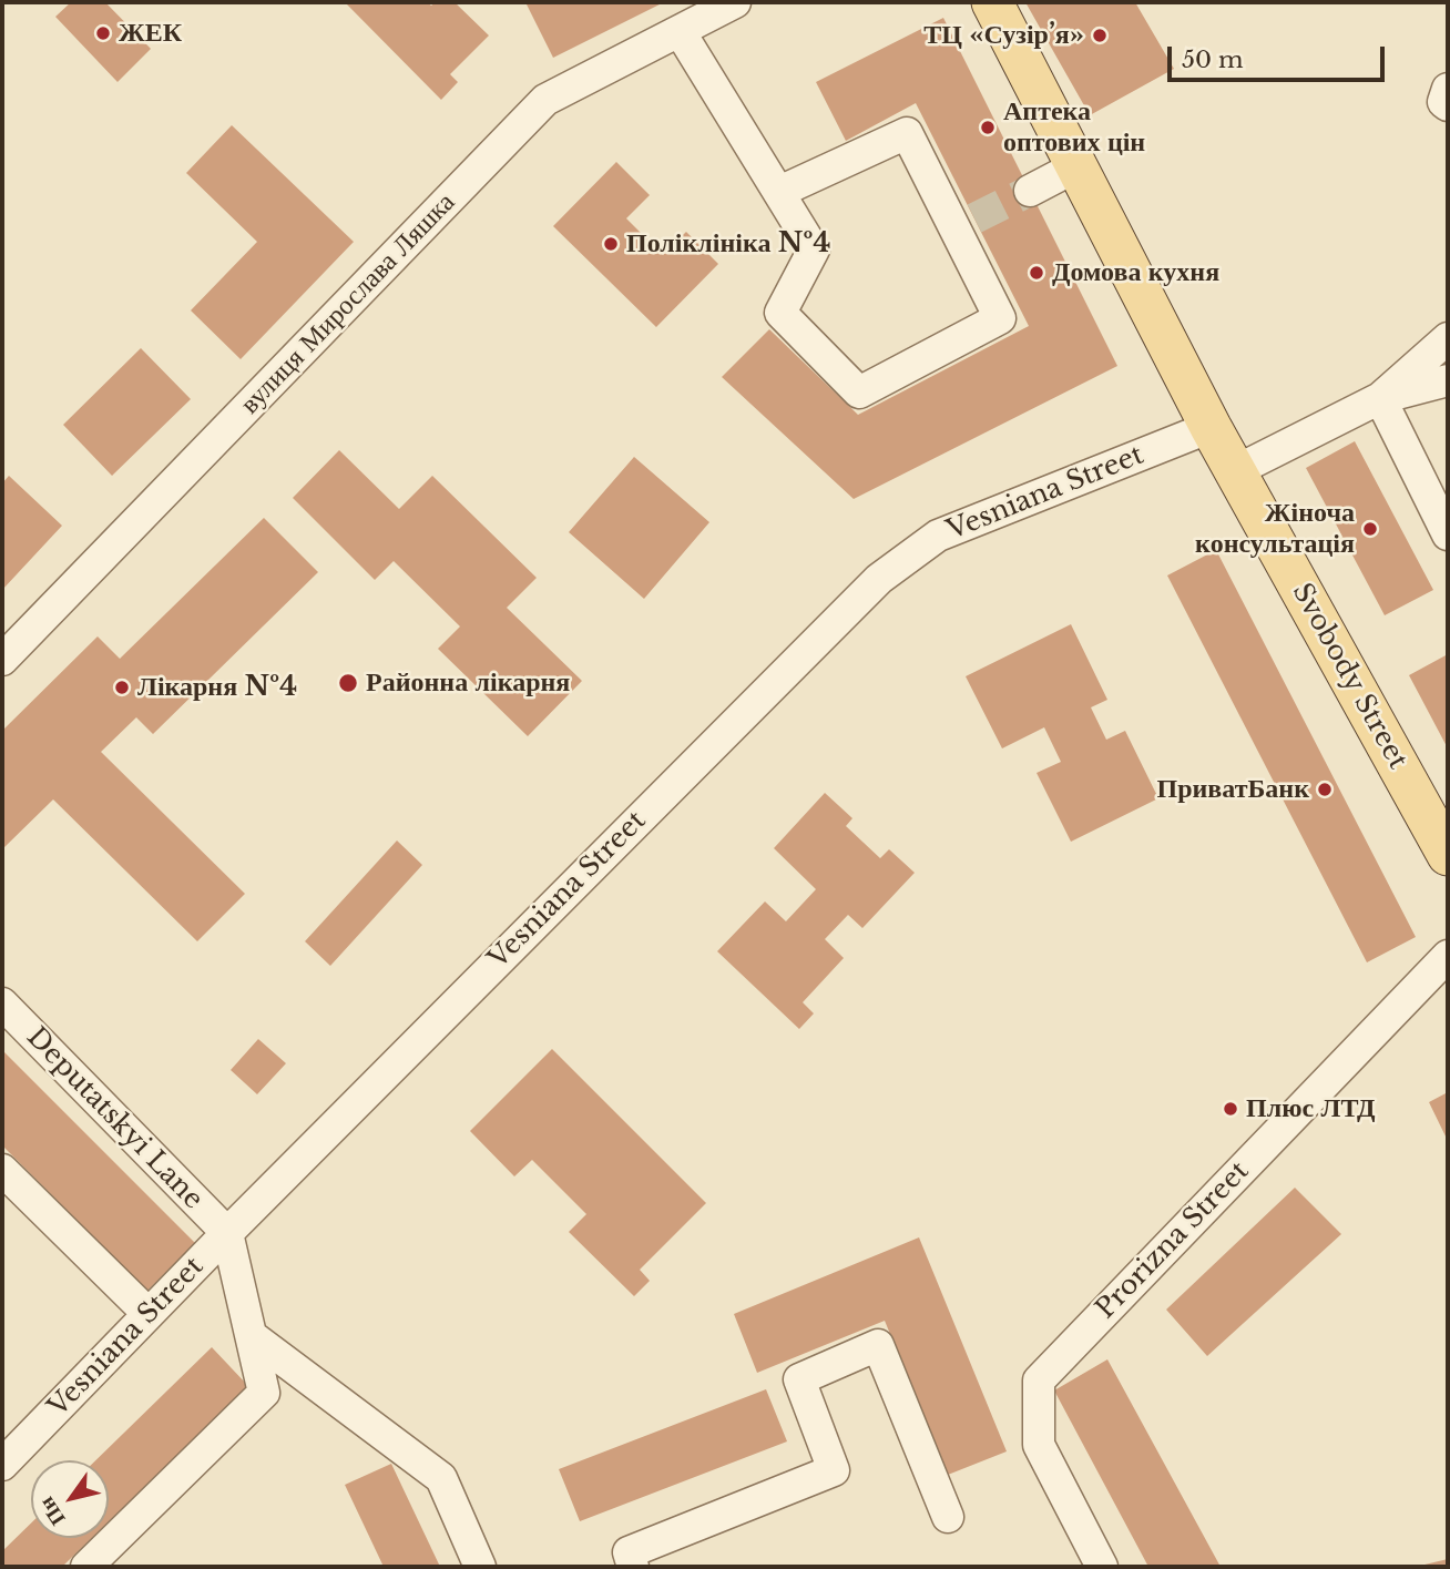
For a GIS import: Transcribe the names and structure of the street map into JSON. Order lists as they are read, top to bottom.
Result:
{
  "streets": {
    "main road": ["Svobody Street"],
    "street": [
      "вулиця Мирослава Ляшка",
      "Vesniana Street",
      "Deputatskyi Lane",
      "Prorizna Street"
    ]
  },
  "crossings": [
    ["Vesniana Street", "Svobody Street"],
    ["Vesniana Street", "Deputatskyi Lane"]
  ],
  "places": [
    "ЖЕК",
    "ТЦ «Сузір’я»",
    "Аптека оптових цін",
    "Поліклініка №4",
    "Домова кухня",
    "Жіноча консультація",
    "Районна лікарня",
    "Лікарня №4",
    "ПриватБанк",
    "Плюс ЛТД"
  ],
  "scale_bar": "50 m",
  "north": "bottom left"
}
